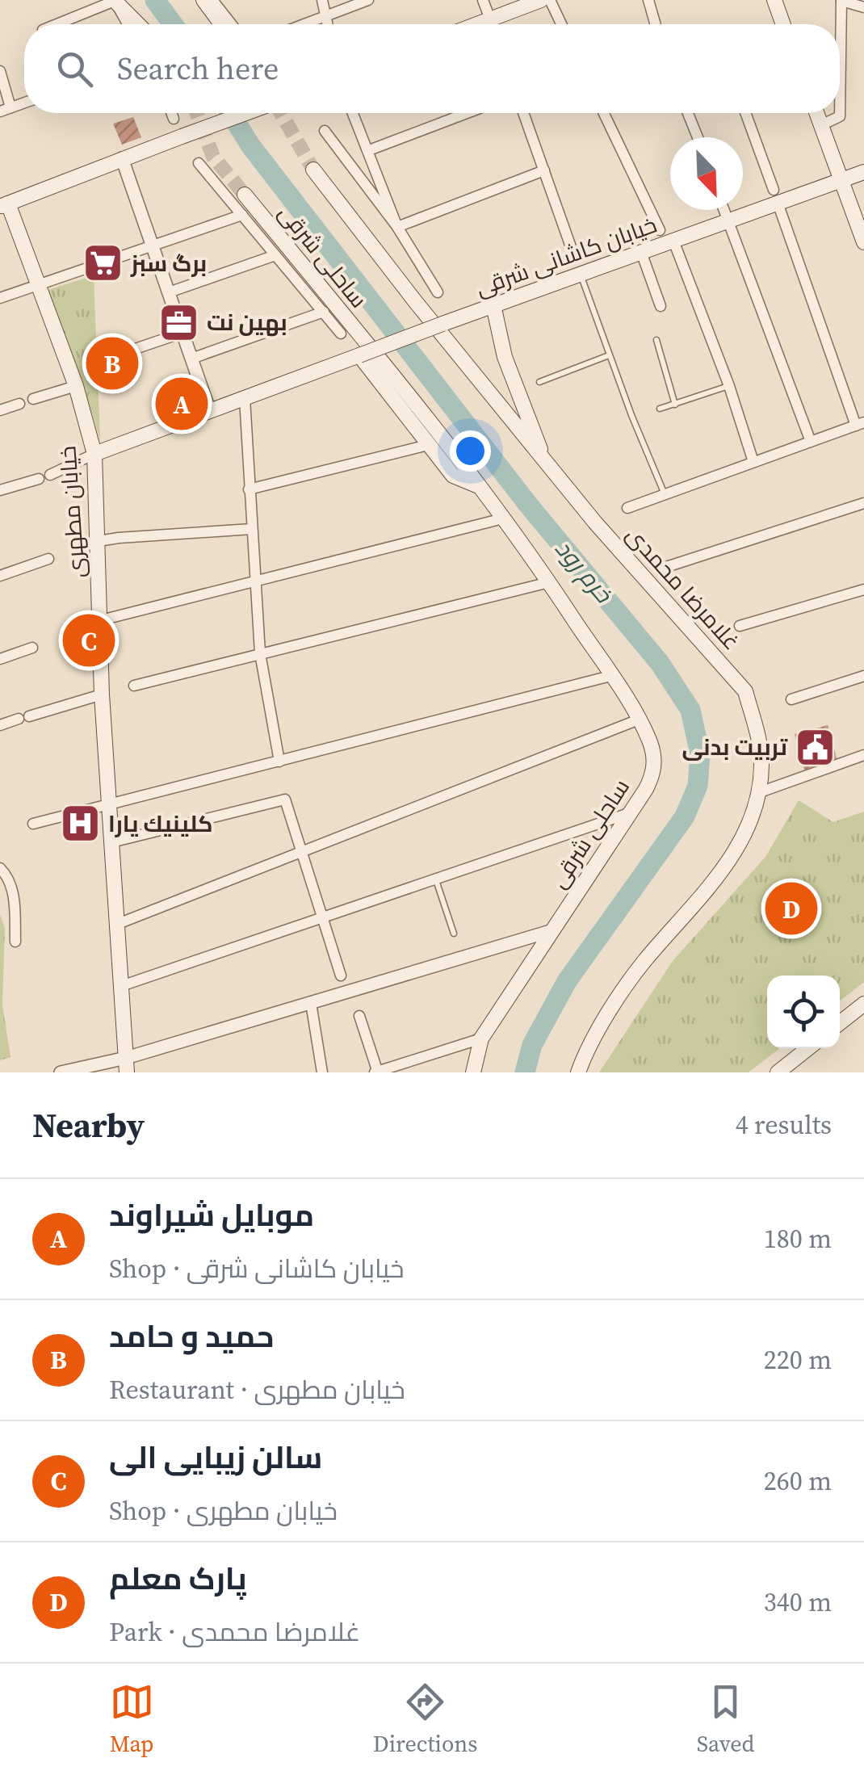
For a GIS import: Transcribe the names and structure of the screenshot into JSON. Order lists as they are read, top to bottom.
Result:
{
  "streets": {
    "main road": [
      "ساحلی شرقی",
      "خیابان کاشانی شرقی",
      "خیابان مطهری",
      "غلامرضا محمدی"
    ]
  },
  "water": ["خرم رود"],
  "places": {
    "supermarket": ["برگ سبز"],
    "office": ["بهین نت"],
    "public building": ["تربیت بدنی"],
    "hospital": ["كلينيك يارا"]
  },
  "north": "bottom right",
  "page": {
    "search": "Search here",
    "pins": [
      "B",
      "A",
      "C",
      "D"
    ],
    "heading": ["Nearby", "4 results"],
    "list": [
      {
        "mark": "A",
        "name": "موبایل شیراوند",
        "note": "Shop · خیابان کاشانی شرقی",
        "value": "180 m"
      },
      {
        "mark": "B",
        "name": "حمید و حامد",
        "note": "Restaurant · خیابان مطهری",
        "value": "220 m"
      },
      {
        "mark": "C",
        "name": "سالن زیبایی الی",
        "note": "Shop · خیابان مطهری",
        "value": "260 m"
      },
      {
        "mark": "D",
        "name": "پارک معلم",
        "note": "Park · غلامرضا محمدی",
        "value": "340 m"
      }
    ],
    "nav": ["Map", "Directions", "Saved"]
  }
}
